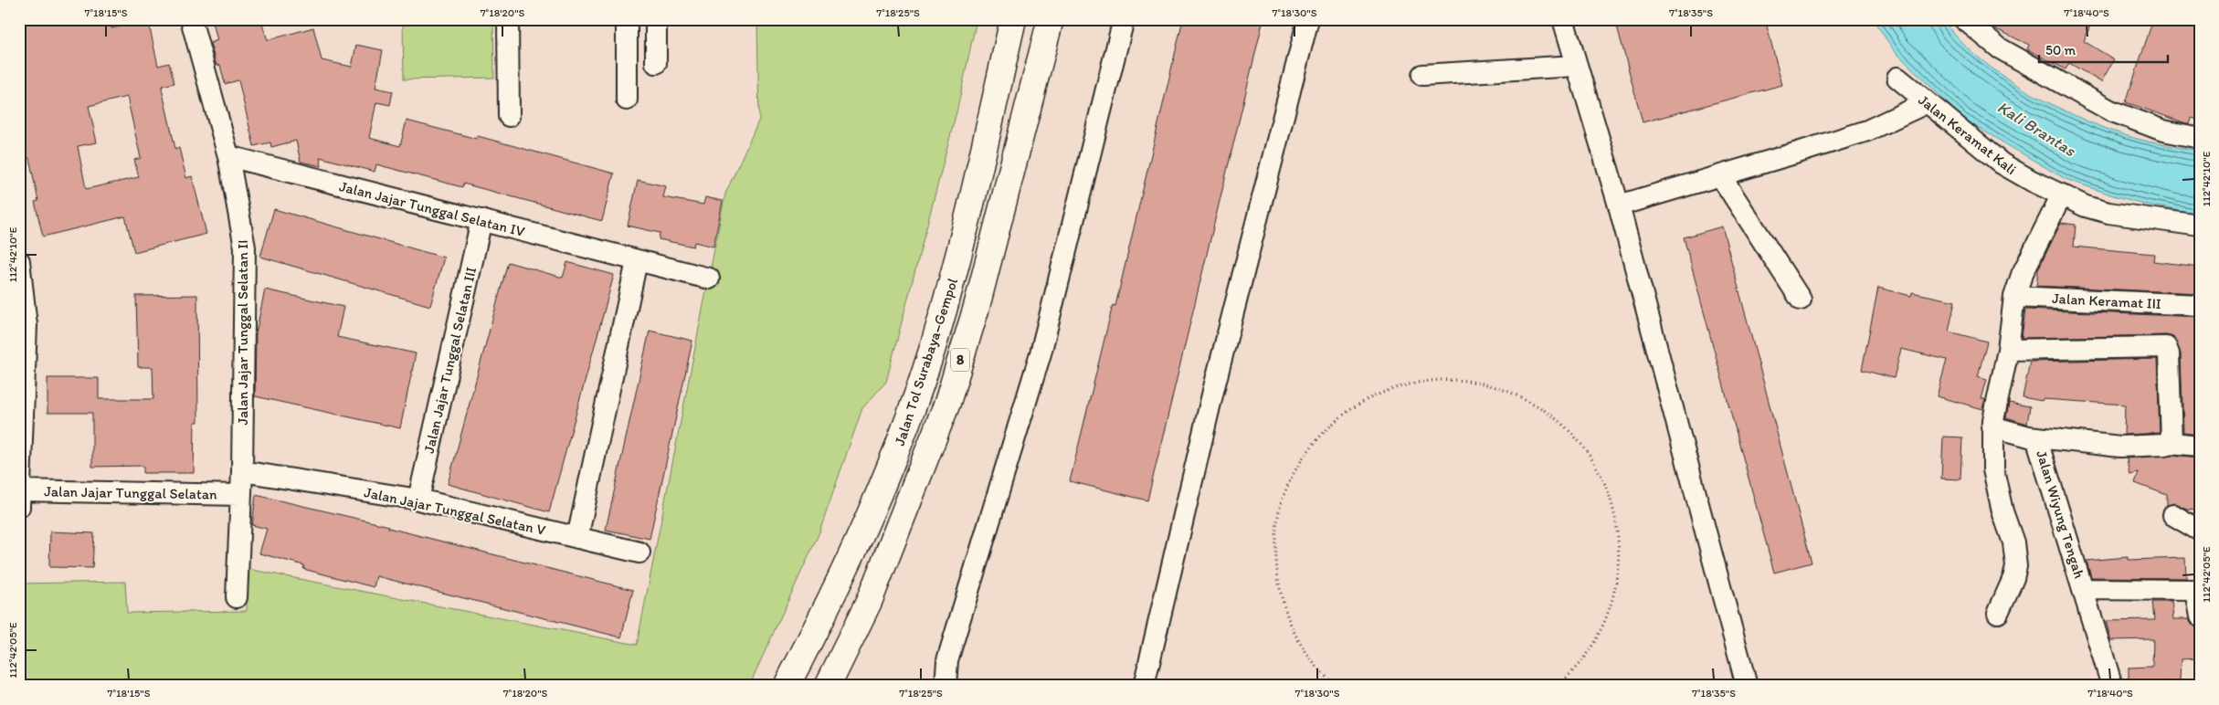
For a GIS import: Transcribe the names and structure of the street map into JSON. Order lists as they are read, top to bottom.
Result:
{
  "streets": {
    "highway": ["8", "Jalan Tol Surabaya–Gempol"],
    "street": [
      "Jalan Keramat Kali",
      "Jalan Jajar Tunggal Selatan IV",
      "Jalan Keramat III",
      "Jalan Jajar Tunggal Selatan II",
      "Jalan Jajar Tunggal Selatan III",
      "Jalan Jajar Tunggal Selatan",
      "Jalan Jajar Tunggal Selatan V",
      "Jalan Wiyung Tengah"
    ]
  },
  "crossings": [
    ["Jalan Jajar Tunggal Selatan IV", "Jalan Jajar Tunggal Selatan II"],
    ["Jalan Jajar Tunggal Selatan IV", "Jalan Jajar Tunggal Selatan III"],
    ["Jalan Jajar Tunggal Selatan II", "Jalan Jajar Tunggal Selatan"],
    ["Jalan Jajar Tunggal Selatan II", "Jalan Jajar Tunggal Selatan V"],
    ["Jalan Jajar Tunggal Selatan III", "Jalan Jajar Tunggal Selatan V"]
  ],
  "water": ["Kali Brantas"],
  "scale_bar": "50 m",
  "coordinates": [
    "7°18'15\"S",
    "7°18'20\"S",
    "7°18'25\"S",
    "7°18'30\"S",
    "7°18'35\"S",
    "7°18'40\"S",
    "112°42'10\"E",
    "112°42'05\"E"
  ]
}
